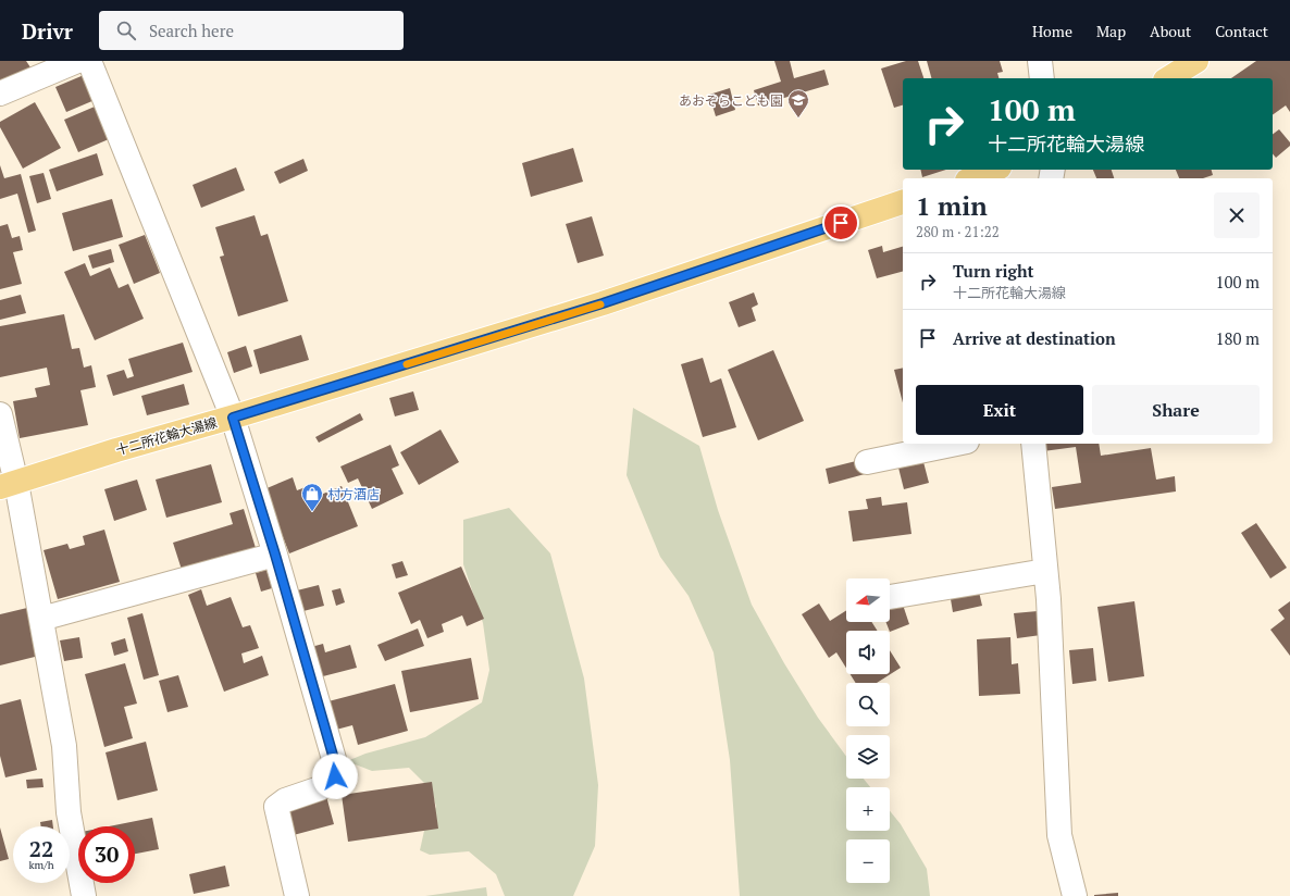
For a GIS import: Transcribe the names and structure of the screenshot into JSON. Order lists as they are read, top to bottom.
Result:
{
  "streets": {
    "main road": ["十二所花輪大湯線"]
  },
  "places": {
    "school or university": ["あおぞらこども園"],
    "shop": ["村方酒店"]
  },
  "north": "left",
  "page": {
    "header": "Drivr",
    "search": "Search here",
    "nav": [
      "Home",
      "Map",
      "About",
      "Contact"
    ],
    "turn": ["100 m", "十二所花輪大湯線"],
    "heading": ["1 min", "280 m · 21:22"],
    "list": [
      {
        "name": "Turn right",
        "note": "十二所花輪大湯線",
        "value": "100 m"
      },
      {
        "name": "Arrive at destination",
        "value": "180 m"
      }
    ],
    "buttons": ["Exit", "Share"],
    "map_buttons": ["+", "−"],
    "speed": "22 km/h",
    "limit": "30"
  }
}
